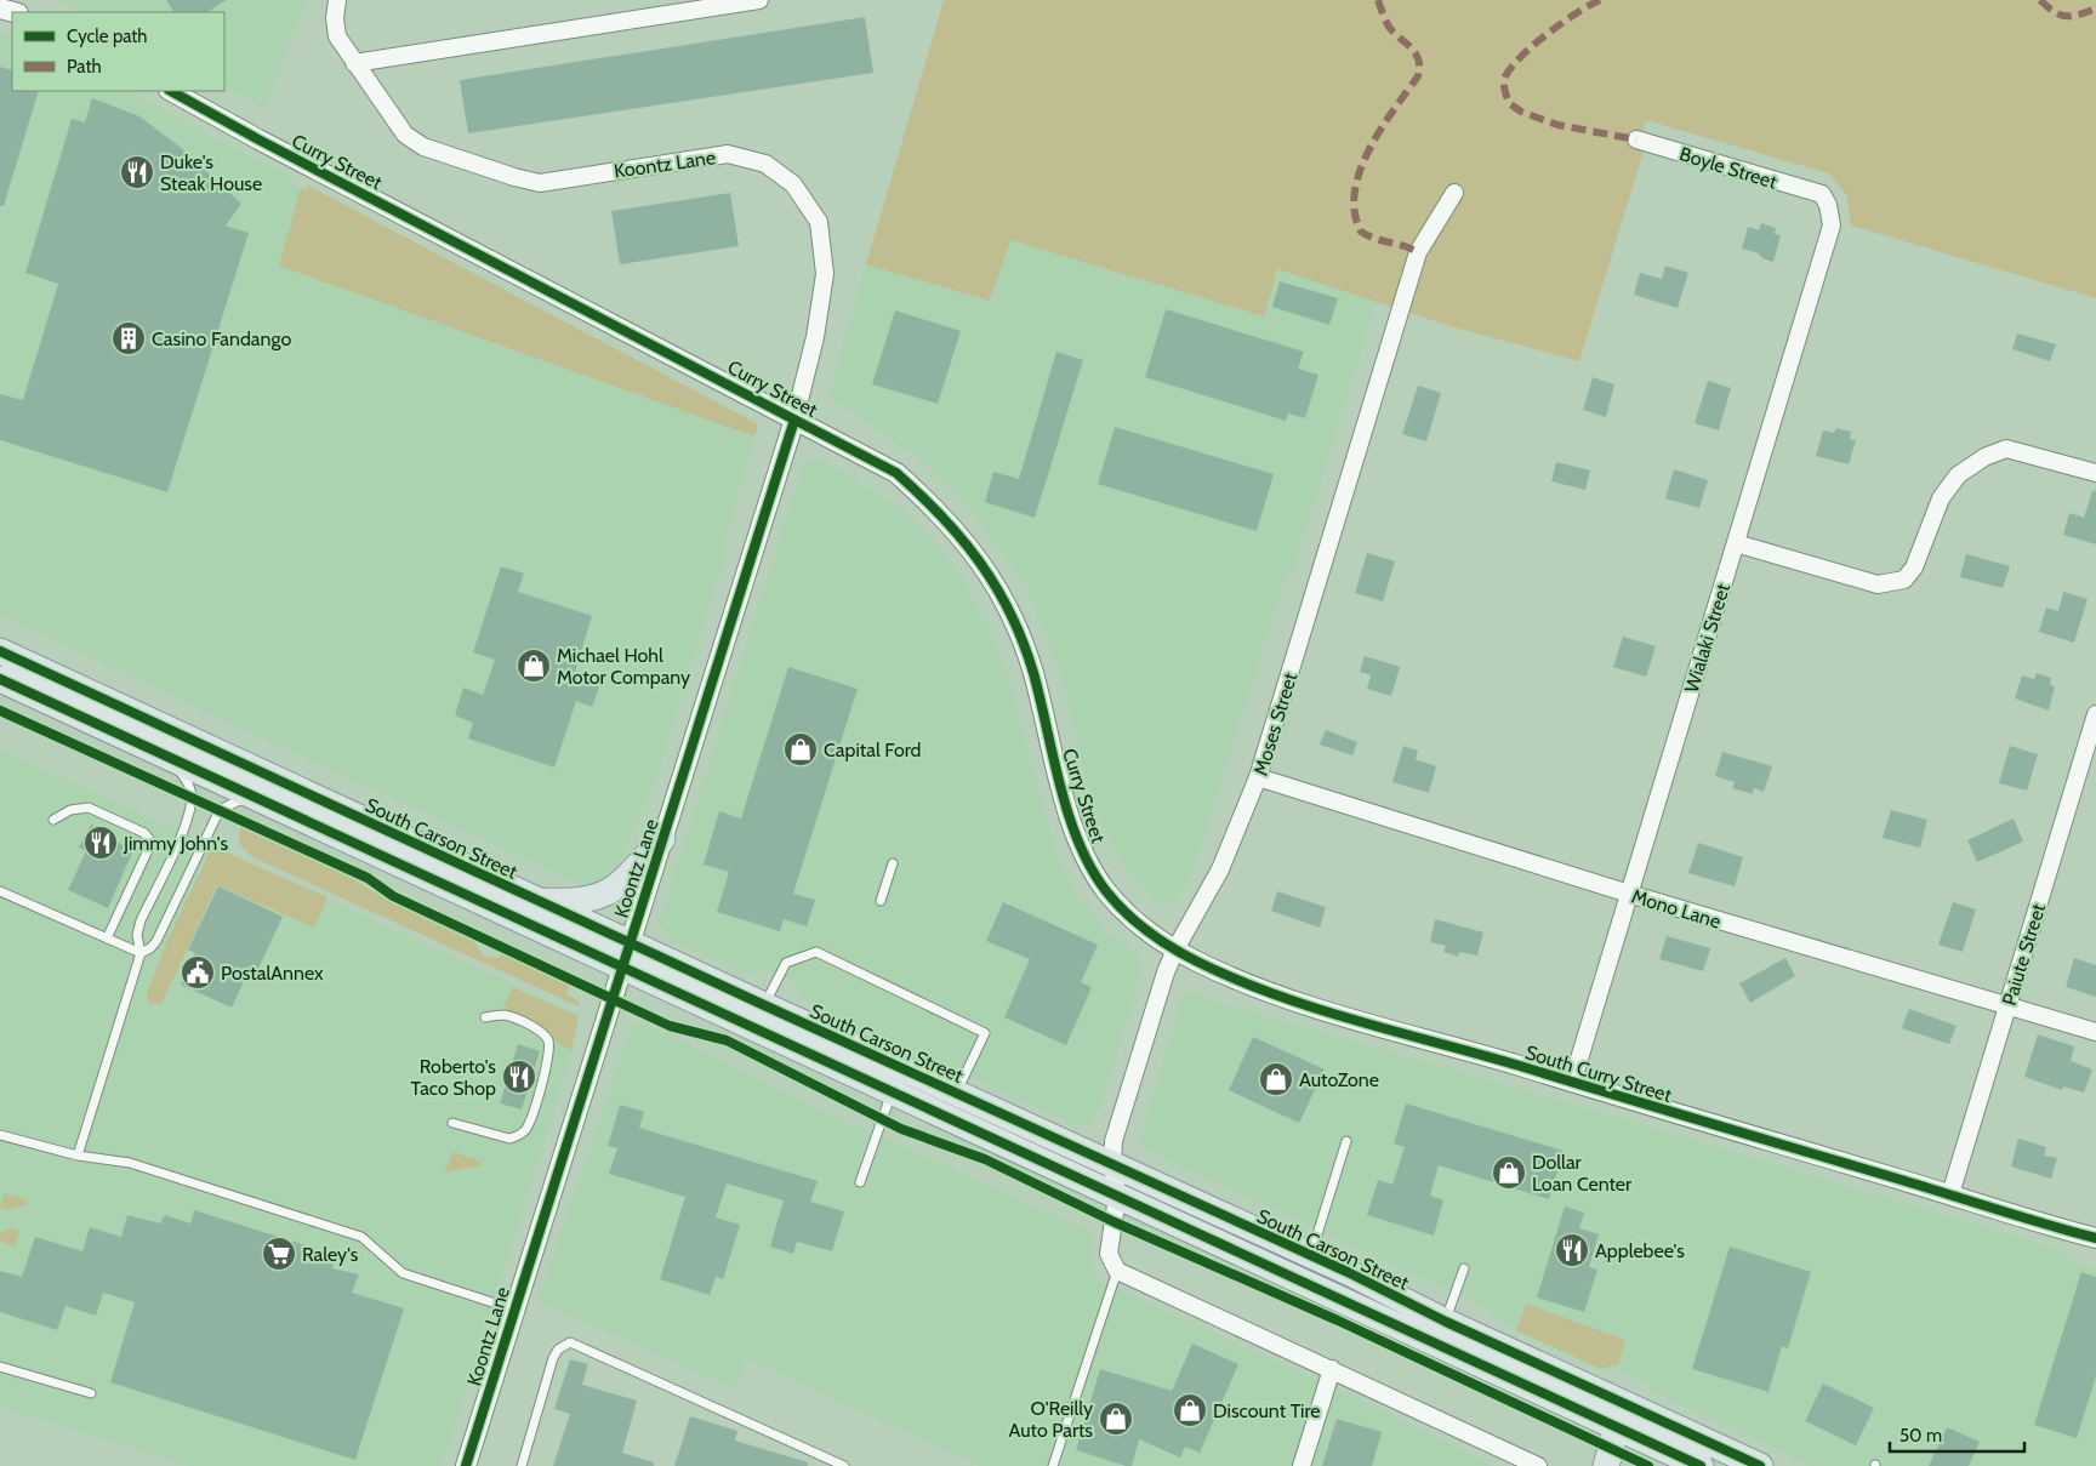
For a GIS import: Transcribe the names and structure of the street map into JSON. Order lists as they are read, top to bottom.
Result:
{
  "streets": {
    "main road": ["South Carson Street"],
    "street": [
      "Curry Street",
      "Koontz Lane",
      "Boyle Street",
      "Wialaki Street",
      "Moses Street",
      "Mono Lane",
      "Paiute Street",
      "South Curry Street"
    ]
  },
  "crossings": [
    ["Curry Street", "Koontz Lane"],
    ["Curry Street", "South Curry Street"],
    ["Koontz Lane", "South Carson Street"],
    ["Boyle Street", "Wialaki Street"],
    ["Wialaki Street", "Mono Lane"],
    ["Wialaki Street", "South Curry Street"],
    ["Moses Street", "South Carson Street"],
    ["Moses Street", "Mono Lane"],
    ["Moses Street", "South Curry Street"],
    ["Mono Lane", "Paiute Street"],
    ["Paiute Street", "South Curry Street"]
  ],
  "places": {
    "restaurant": [
      "Duke's Steak House",
      "Jimmy John's",
      "Roberto's Taco Shop",
      "Applebee's"
    ],
    "building": ["Casino Fandango"],
    "shop": [
      "Michael Hohl Motor Company",
      "Capital Ford",
      "AutoZone",
      "Dollar Loan Center",
      "Discount Tire",
      "O'Reilly Auto Parts"
    ],
    "public building": ["PostalAnnex"],
    "supermarket": ["Raley's"]
  },
  "legend": ["Cycle path", "Path"],
  "scale_bar": "50 m"
}
